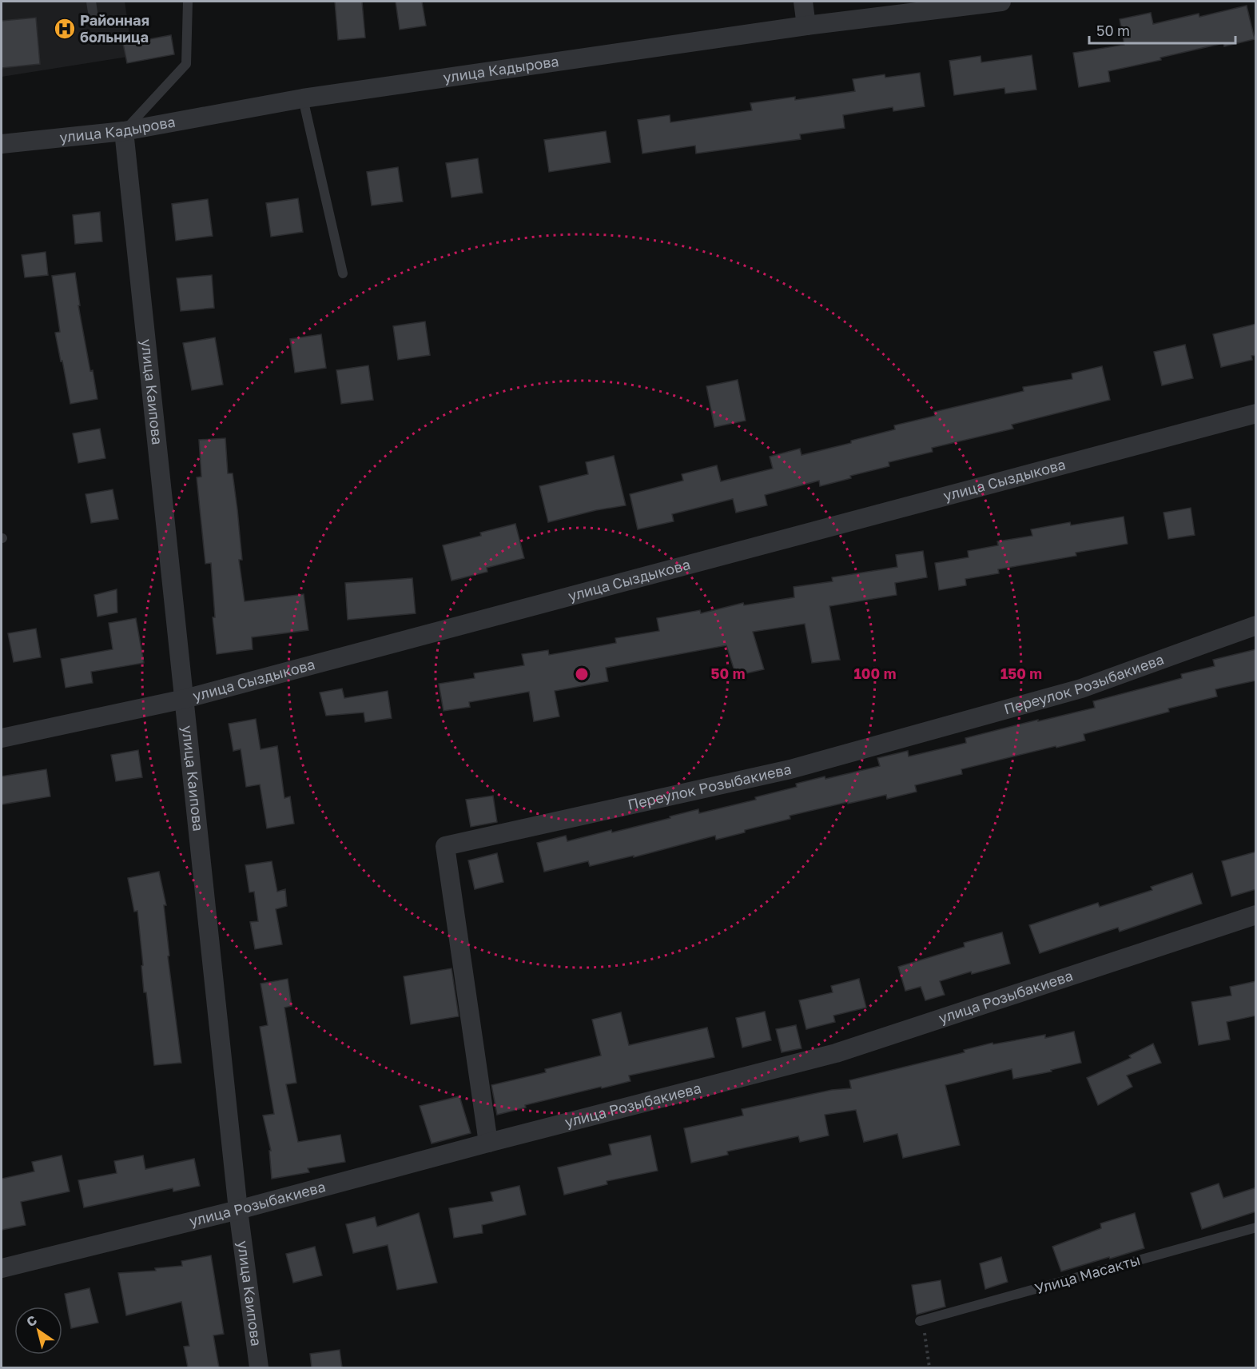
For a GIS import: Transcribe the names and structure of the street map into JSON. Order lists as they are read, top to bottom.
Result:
{
  "streets": {
    "street": [
      "улица Кадырова",
      "улица Каипова",
      "улица Сыздыкова",
      "Переулок Розыбакиева",
      "улица Розыбакиева"
    ],
    "lane": ["Улица Масакты"]
  },
  "crossings": [
    ["улица Кадырова", "улица Каипова"],
    ["улица Каипова", "улица Сыздыкова"],
    ["улица Каипова", "улица Розыбакиева"],
    ["Переулок Розыбакиева", "улица Розыбакиева"]
  ],
  "places": {
    "hospital": ["Районная больница"]
  },
  "scale_bar": "50 m",
  "north": "top left",
  "rings": ["50 m", "100 m", "150 m"]
}
